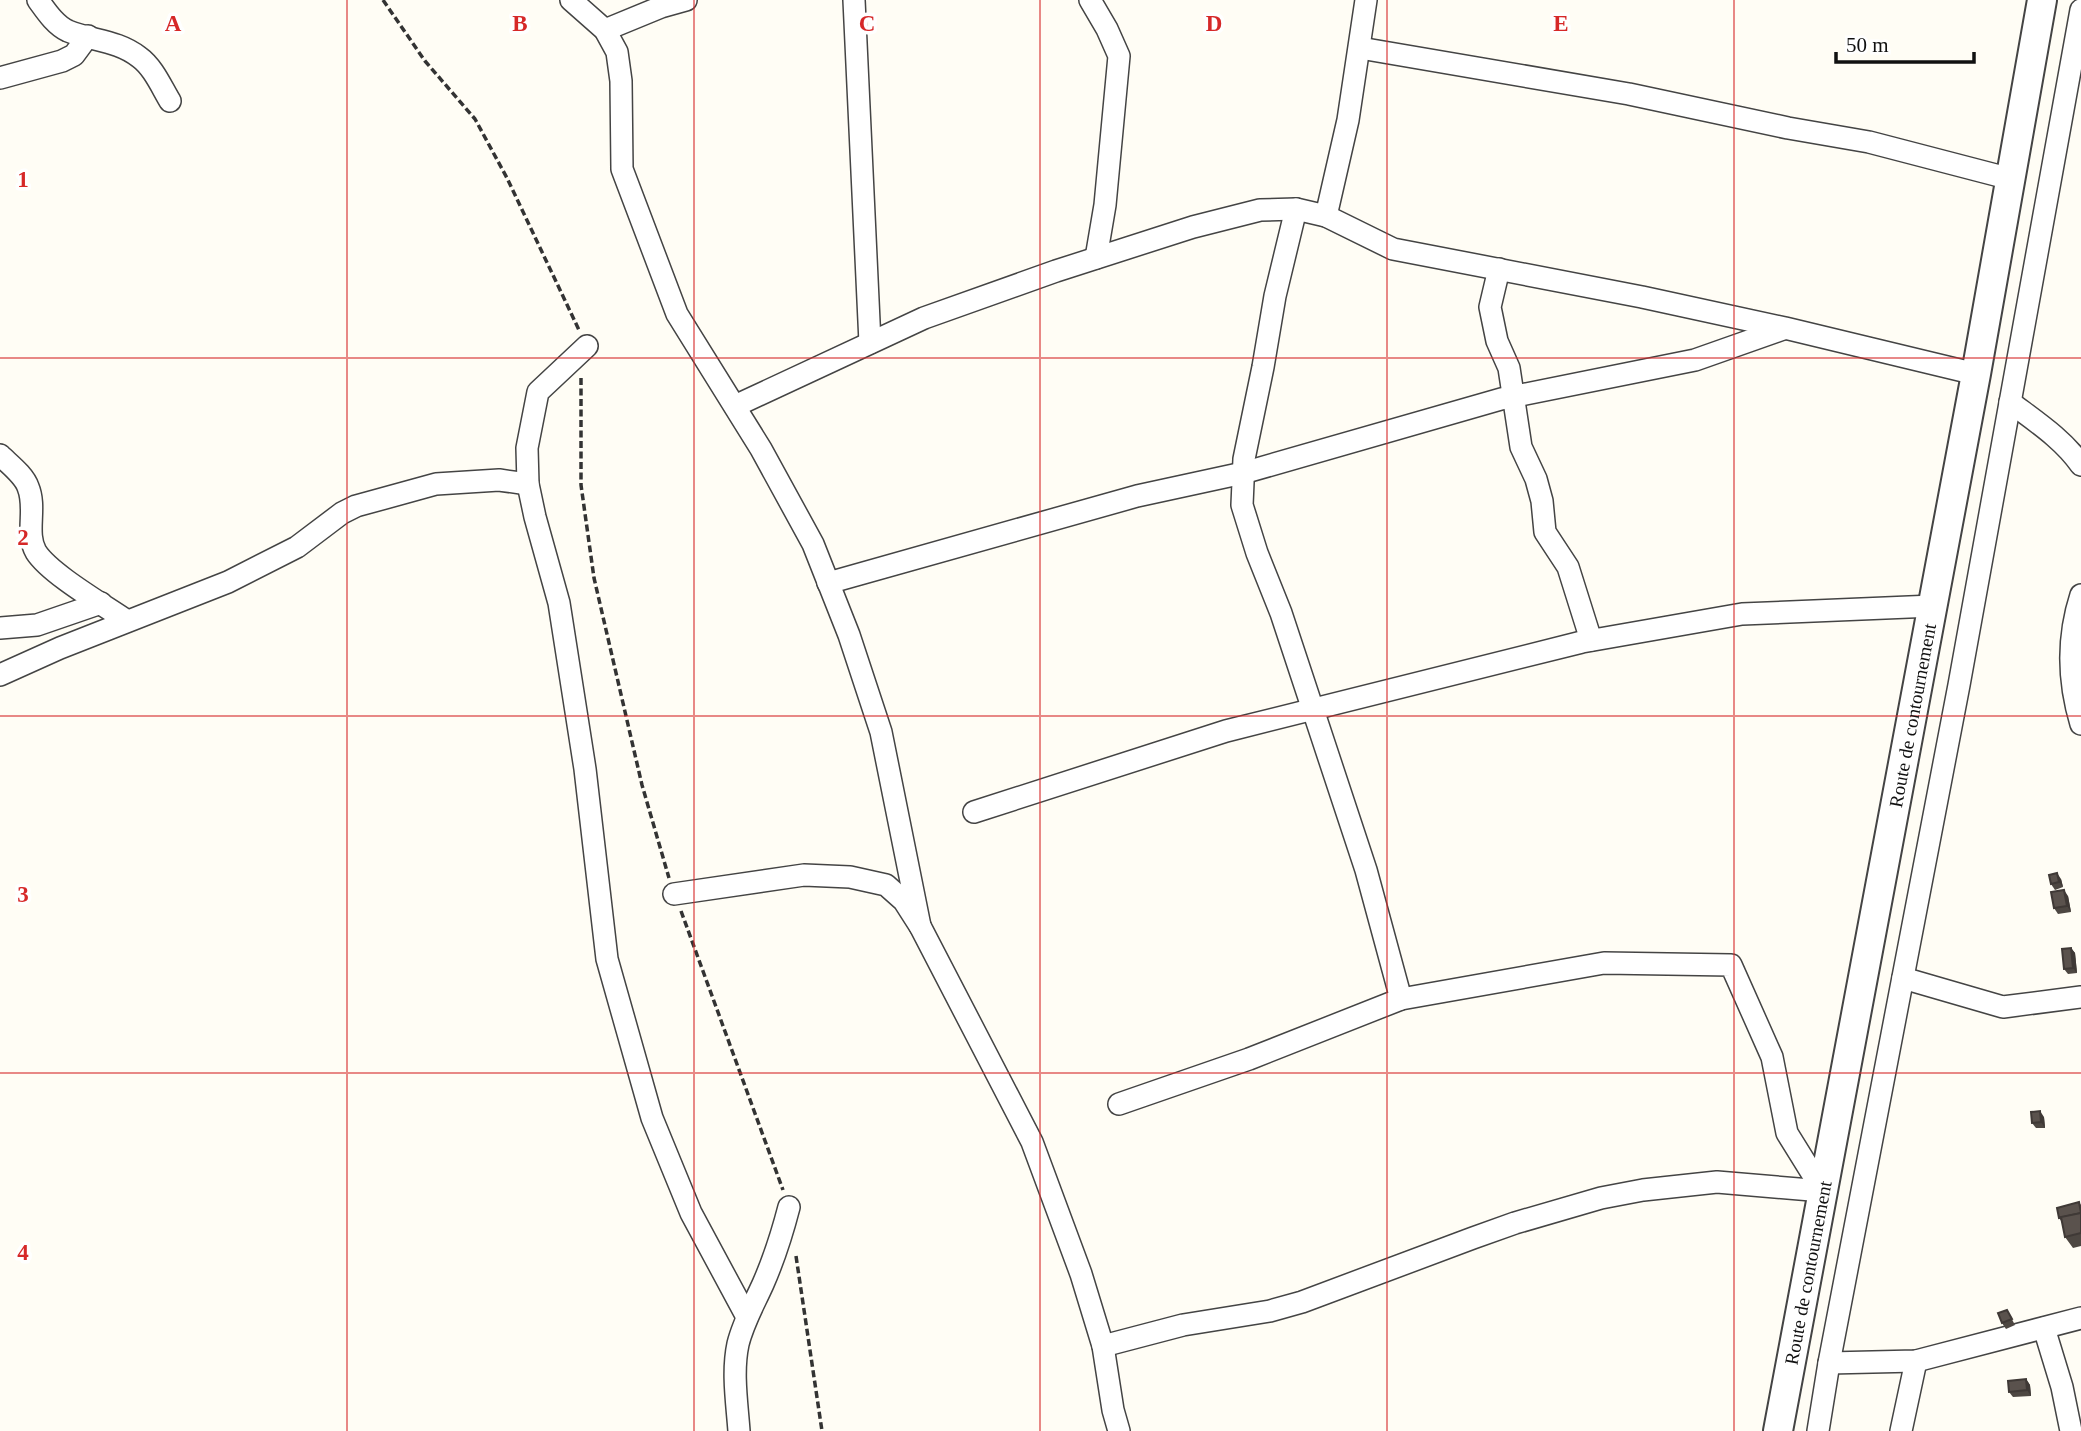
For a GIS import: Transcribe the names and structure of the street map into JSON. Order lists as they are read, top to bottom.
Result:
{
  "streets": {
    "street": ["Route de contournement"]
  },
  "scale_bar": "50 m",
  "grid": {
    "columns": [
      "A",
      "B",
      "C",
      "D",
      "E"
    ],
    "rows": [
      "1",
      "2",
      "3",
      "4"
    ]
  }
}
